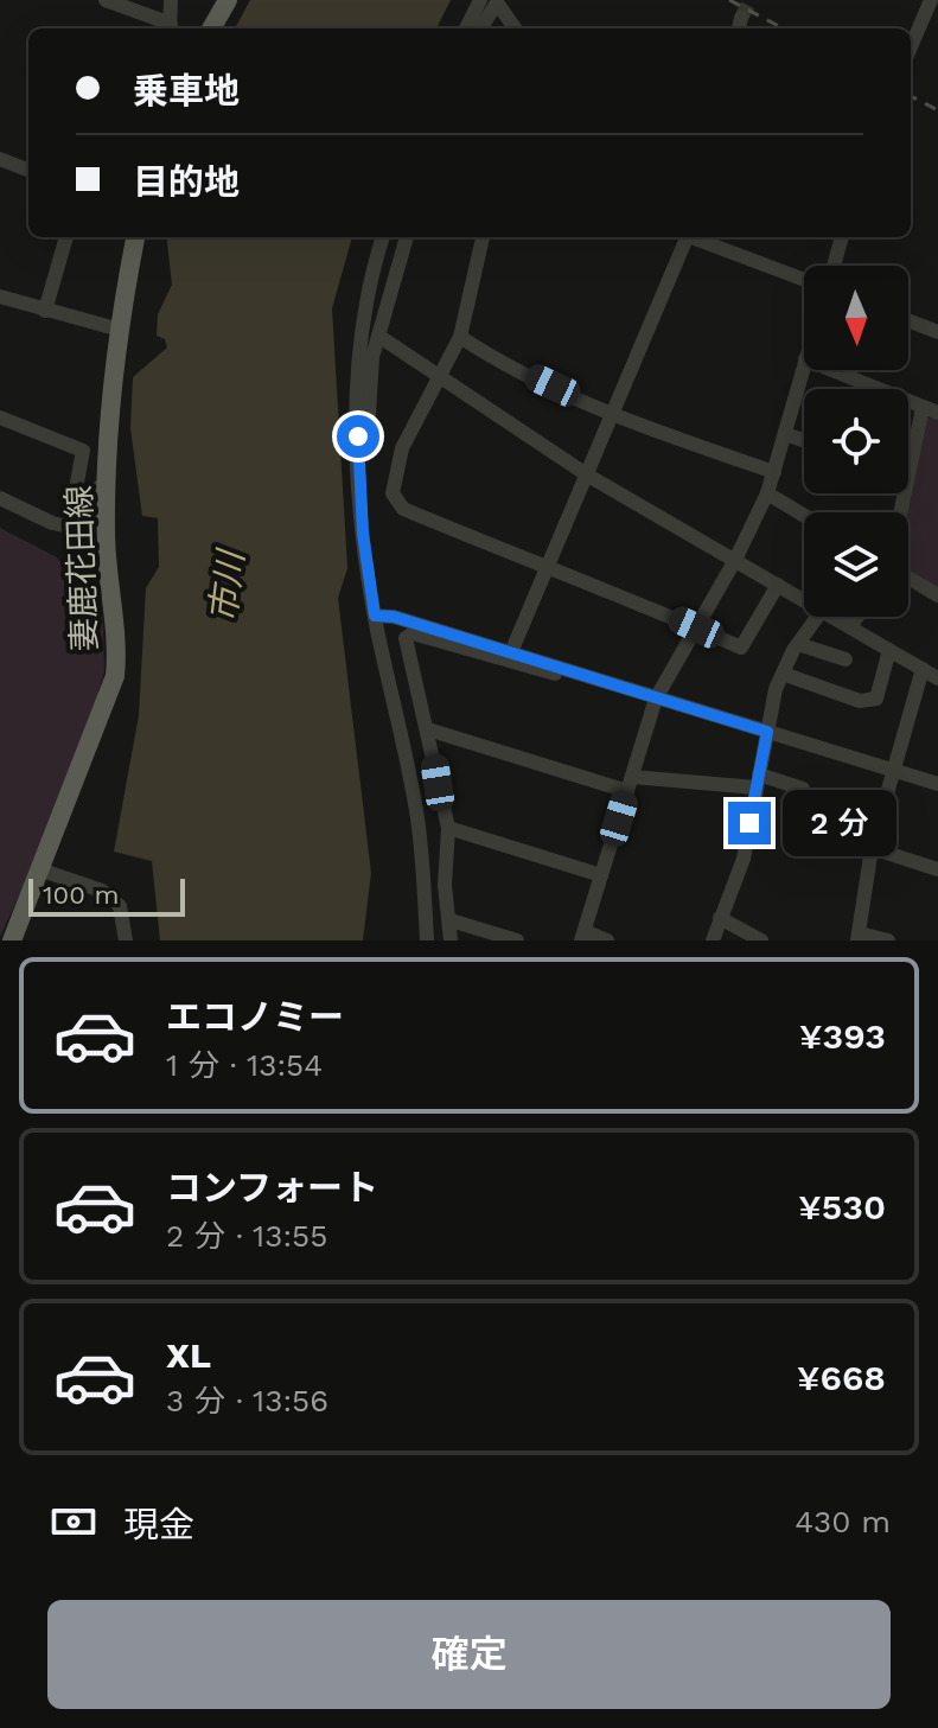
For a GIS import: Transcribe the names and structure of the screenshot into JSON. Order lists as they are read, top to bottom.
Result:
{
  "streets": {
    "main road": ["妻鹿花田線"]
  },
  "water": ["市川"],
  "scale_bar": "100 m",
  "north": "bottom",
  "page": {
    "banner": ["乗車地", "目的地"],
    "bubble": "2 分",
    "scale": "100 m",
    "list": [
      {
        "name": "エコノミー",
        "note": "1 分 · 13:54",
        "value": "¥393"
      },
      {
        "name": "コンフォート",
        "note": "2 分 · 13:55",
        "value": "¥530"
      },
      {
        "name": "XL",
        "note": "3 分 · 13:56",
        "value": "¥668"
      }
    ],
    "pay": ["現金", "430 m"],
    "buttons": "確定"
  }
}
